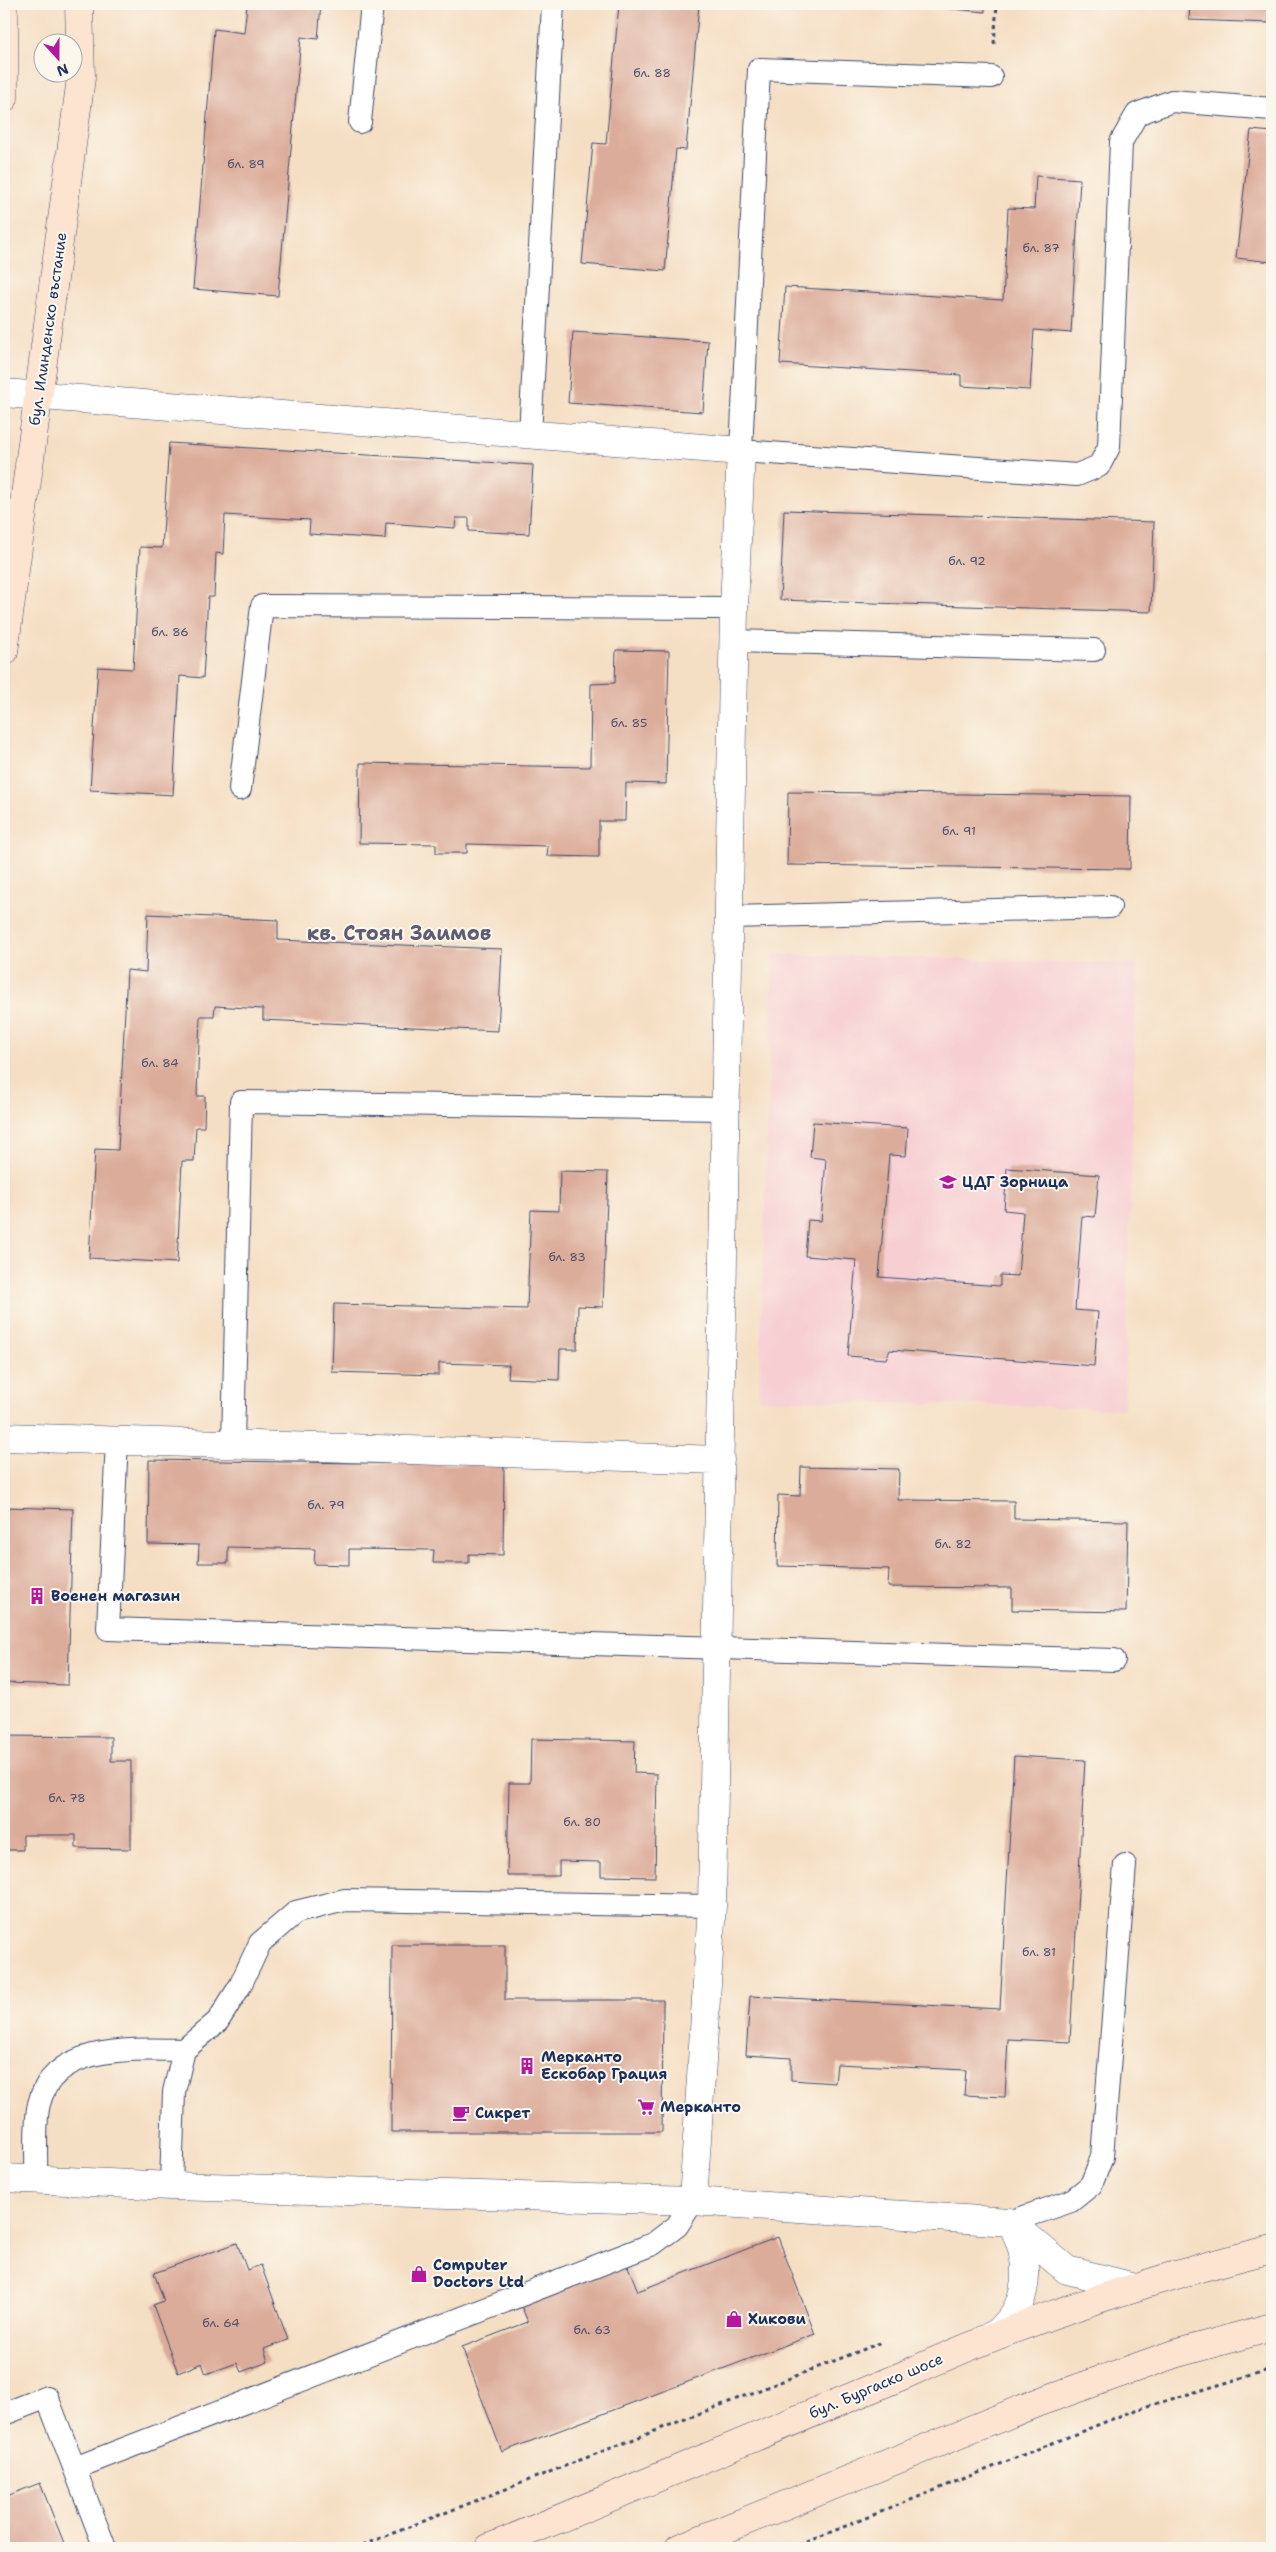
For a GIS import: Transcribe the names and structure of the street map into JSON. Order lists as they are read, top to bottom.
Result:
{
  "streets": {
    "main road": ["бул. Илинденско въстание", "бул. Бургаско шосе"]
  },
  "districts": ["кв. Стоян Заимов"],
  "places": {
    "school or university": ["ЦДГ Зорница"],
    "building": ["Военен магазин", "Мерканто Ескобар Грация"],
    "supermarket": ["Мерканто"],
    "cafe": ["Сикрет"],
    "shop": ["Computer Doctors Ltd", "Хикови"]
  },
  "house_numbers": [
    "бл. 88",
    "бл. 89",
    "бл. 87",
    "бл. 92",
    "бл. 86",
    "бл. 85",
    "бл. 91",
    "бл. 84",
    "бл. 83",
    "бл. 79",
    "бл. 82",
    "бл. 78",
    "бл. 80",
    "бл. 81",
    "бл. 64",
    "бл. 63"
  ],
  "north": "bottom"
}
